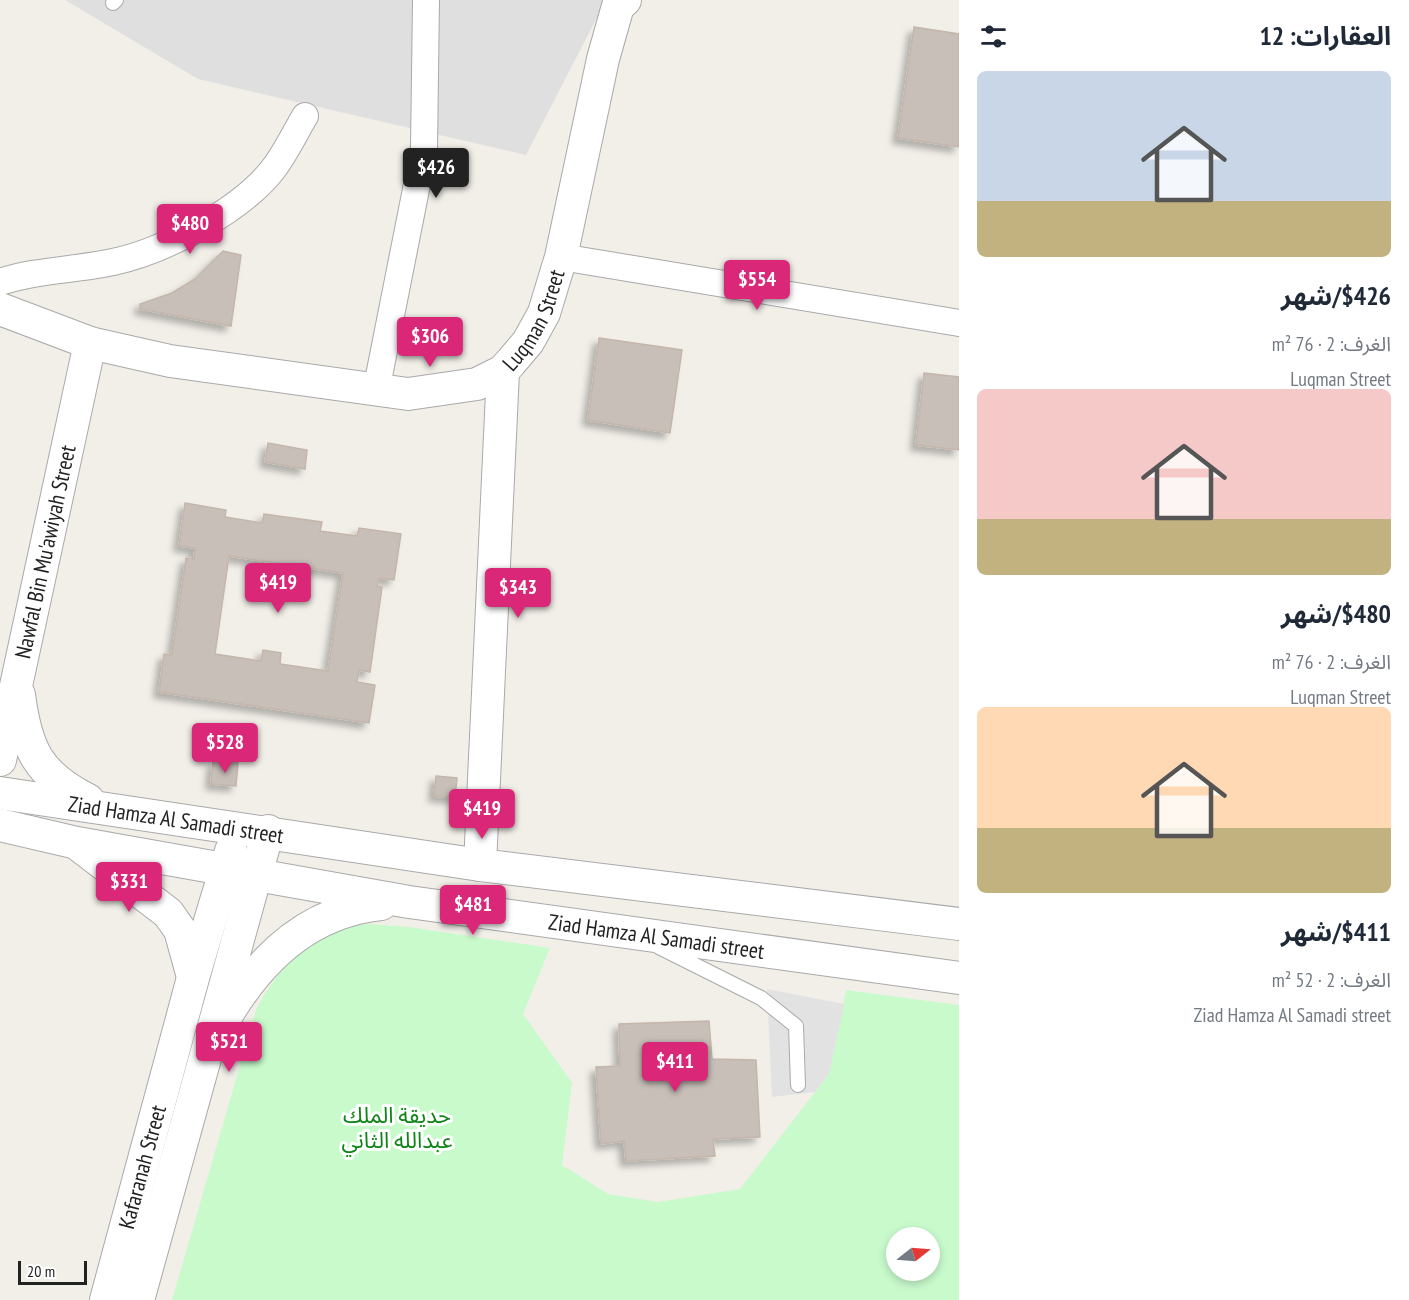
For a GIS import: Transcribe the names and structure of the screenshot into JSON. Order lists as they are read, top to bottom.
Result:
{
  "streets": {
    "street": [
      "Luqman Street",
      "Nawfal Bin Mu'awiyah Street",
      "Ziad Hamza Al Samadi street",
      "Kafaranah Street"
    ]
  },
  "crossings": [
    ["Luqman Street", "Nawfal Bin Mu'awiyah Street"],
    ["Ziad Hamza Al Samadi street", "Kafaranah Street"]
  ],
  "parks": ["حديقة الملك عبدالله الثاني"],
  "scale_bar": "20 m",
  "north": "right",
  "page": {
    "heading": "العقارات: 12",
    "list": [
      {
        "name": "$426/شهر",
        "note": "الغرف: 2 · 76 m² · Luqman Street"
      },
      {
        "name": "$480/شهر",
        "note": "الغرف: 2 · 76 m² · Luqman Street"
      },
      {
        "name": "$411/شهر",
        "note": "الغرف: 2 · 52 m² · Ziad Hamza Al Samadi street"
      }
    ],
    "price": [
      "$426",
      "$480",
      "$554",
      "$306",
      "$419",
      "$343",
      "$528",
      "$419",
      "$331",
      "$481",
      "$521",
      "$411"
    ],
    "scale": "20 m"
  }
}
